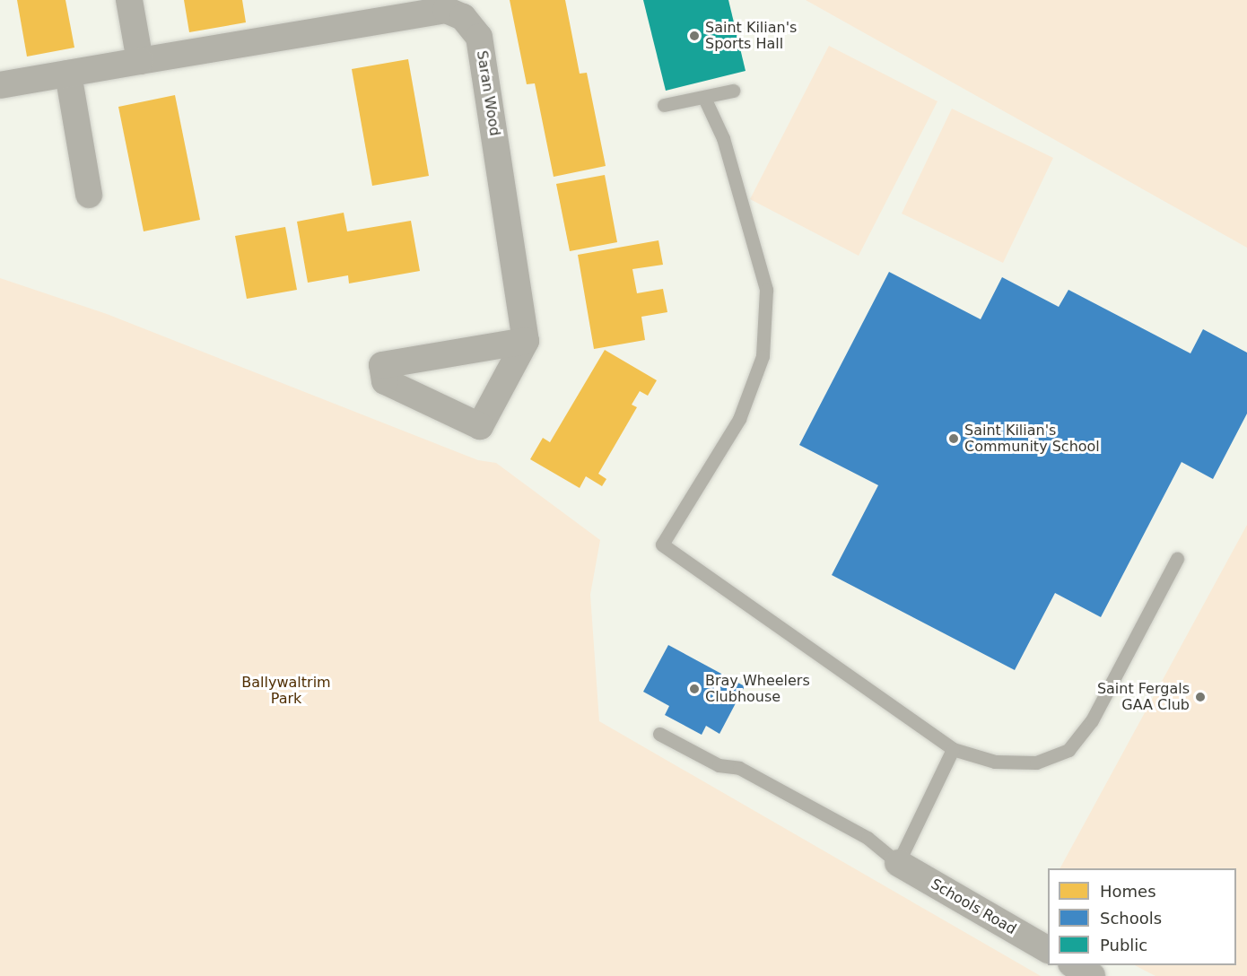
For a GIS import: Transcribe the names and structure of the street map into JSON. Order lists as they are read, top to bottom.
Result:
{
  "streets": {
    "street": ["Saran Wood", "Schools Road"]
  },
  "parks": ["Ballywaltrim Park"],
  "places": [
    "Saint Kilian's Sports Hall",
    "Saint Kilian's Community School",
    "Bray Wheelers Clubhouse",
    "Saint Fergals GAA Club"
  ],
  "legend": ["Homes", "Schools", "Public"]
}
